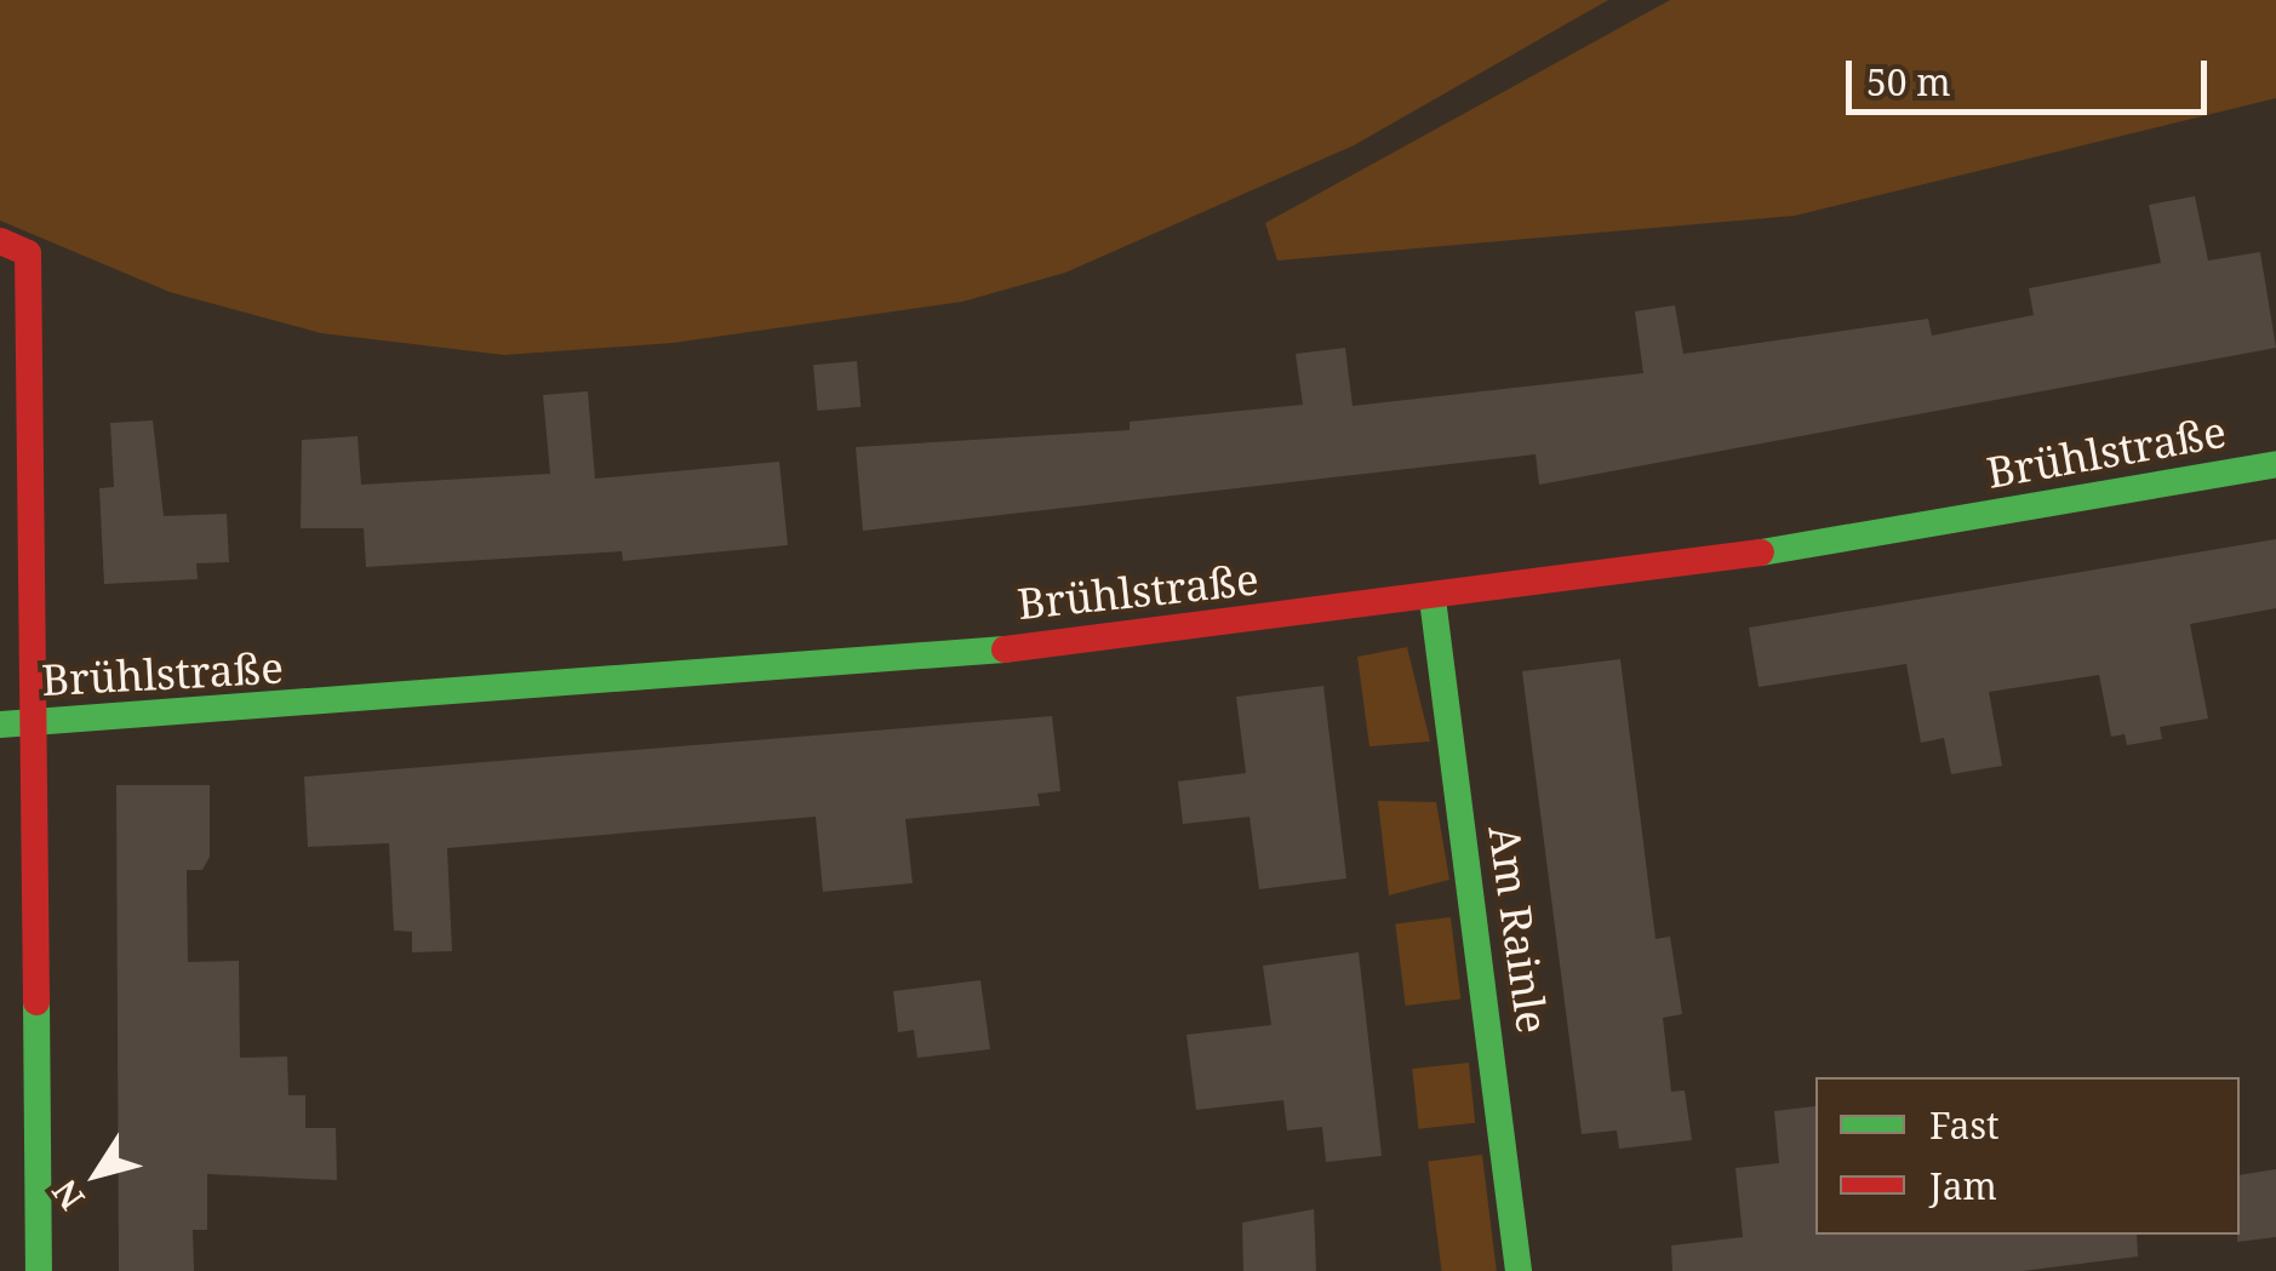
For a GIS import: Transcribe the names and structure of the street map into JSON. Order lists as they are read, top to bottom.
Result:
{
  "streets": {
    "street": ["Brühlstraße", "Am Rainle"]
  },
  "crossings": [
    ["Brühlstraße", "Am Rainle"]
  ],
  "legend": ["Fast", "Jam"],
  "scale_bar": "50 m",
  "north": "bottom left"
}
